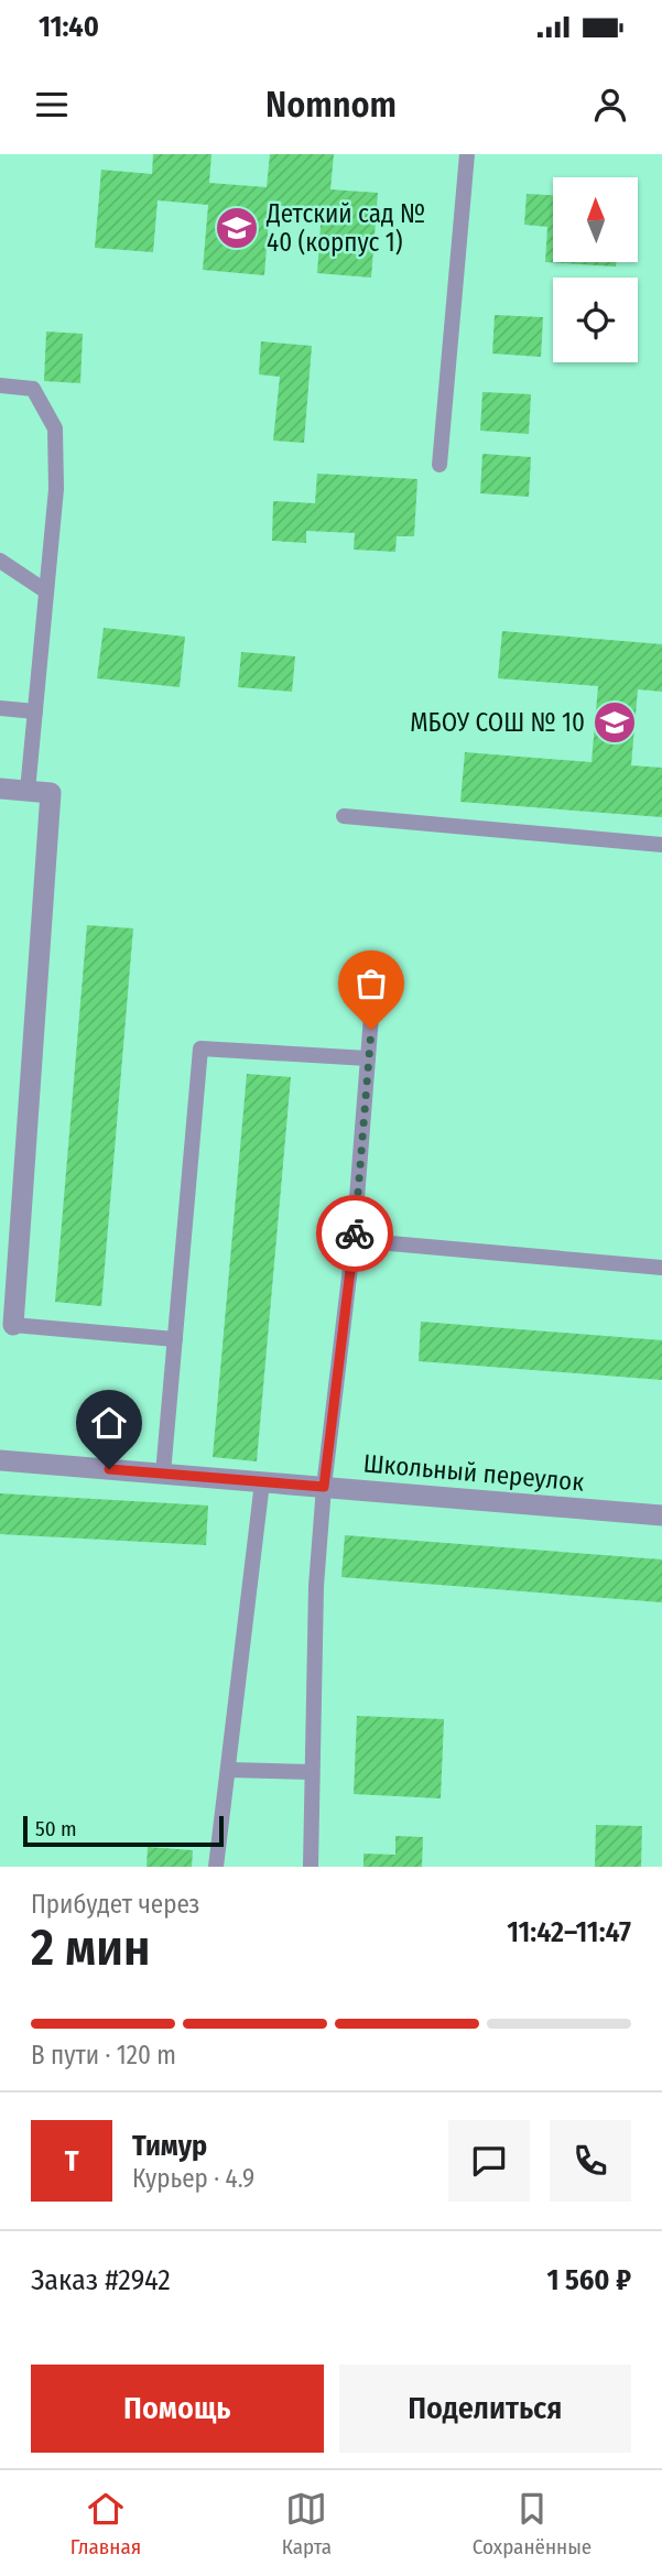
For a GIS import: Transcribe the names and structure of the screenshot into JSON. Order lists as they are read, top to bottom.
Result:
{
  "streets": {
    "street": ["Школьный переулок"]
  },
  "places": {
    "school or university": ["Детский сад № 40 (корпус 1)", "МБОУ СОШ № 10"]
  },
  "scale_bar": "50 m",
  "north": "top",
  "page": {
    "status": "11:40",
    "header": "Nomnom",
    "scale": "50 m",
    "heading": ["2 мин", "Прибудет через", "11:42–11:47"],
    "panel": [
      "Тимур",
      "Курьер · 4.9",
      "Заказ #2942",
      "1 560 ₽"
    ],
    "bar": "В пути · 120 m",
    "round": "Т",
    "buttons": ["Помощь", "Поделиться"],
    "tabs": ["Главная", "Карта", "Сохранённые"]
  }
}
